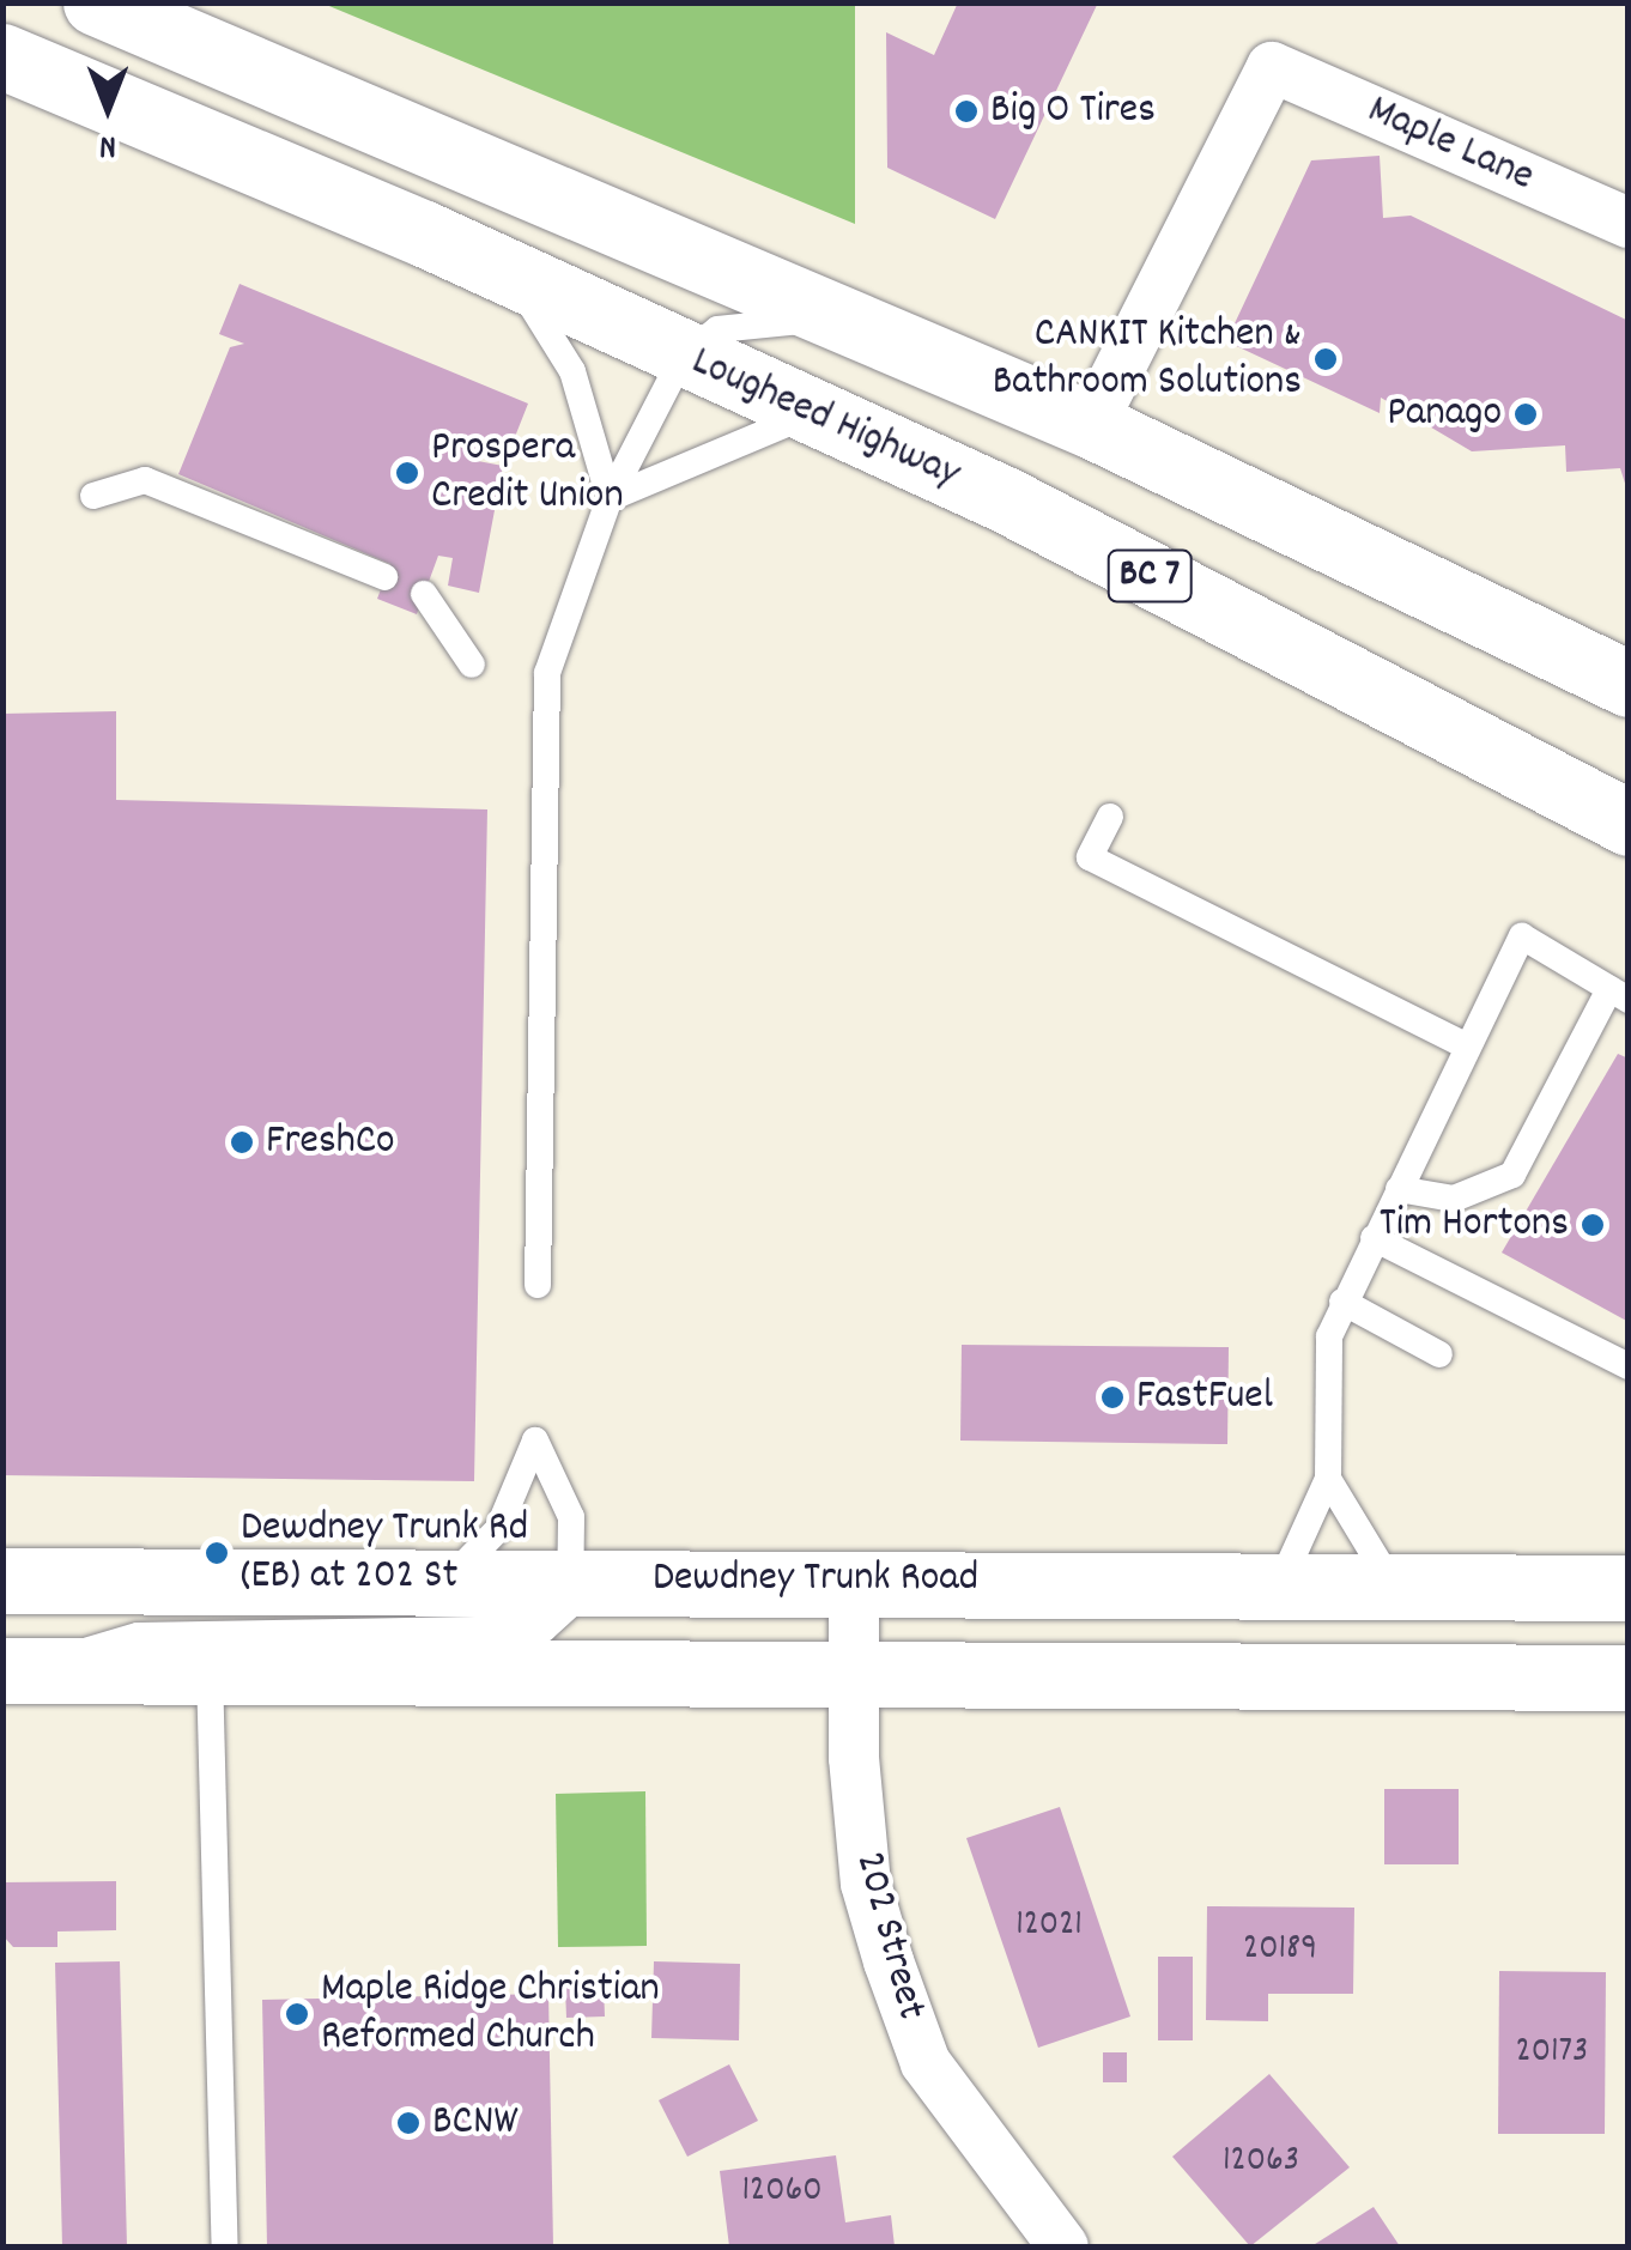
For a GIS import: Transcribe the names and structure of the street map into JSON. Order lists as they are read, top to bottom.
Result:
{
  "streets": {
    "main road": ["Lougheed Highway", "BC 7", "Dewdney Trunk Road"],
    "street": ["Maple Lane", "202 Street"]
  },
  "crossings": [
    ["Maple Lane", "BC 7"],
    ["Dewdney Trunk Road", "202 Street"]
  ],
  "places": [
    "Big O Tires",
    "CANKIT Kitchen & Bathroom Solutions",
    "Panago",
    "Prospera Credit Union",
    "FreshCo",
    "Tim Hortons",
    "FastFuel",
    "Dewdney Trunk Rd (EB) at 202 St",
    "Maple Ridge Christian Reformed Church",
    "BCNW"
  ],
  "house_numbers": [
    "12021",
    "20189",
    "20173",
    "12063",
    "12060"
  ],
  "north": "bottom"
}
